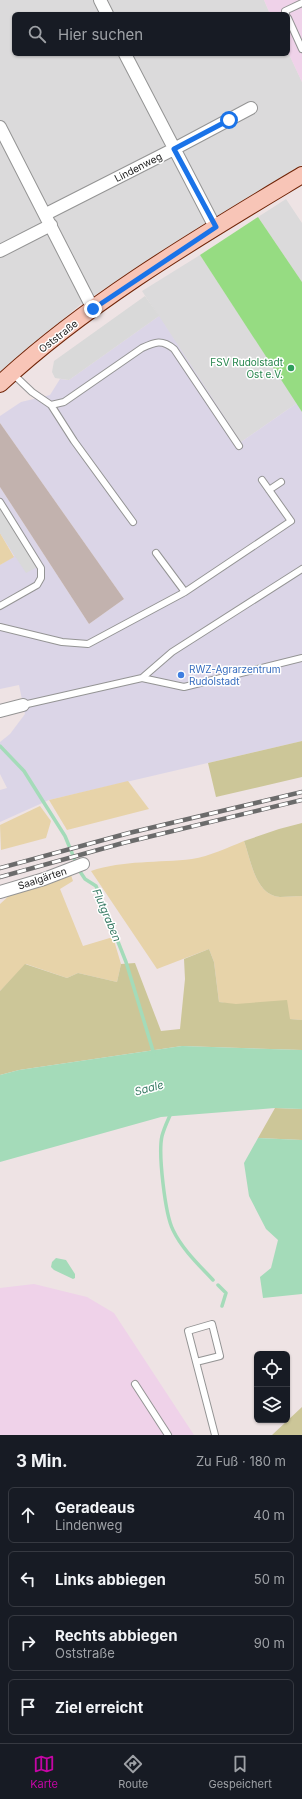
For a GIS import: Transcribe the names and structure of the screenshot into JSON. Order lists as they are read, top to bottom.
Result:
{
  "streets": {
    "street": ["Lindenweg", "Oststraße", "Saalgärten"]
  },
  "water": ["Flutgraben", "Saale"],
  "places": ["FSV Rudolstadt Ost e.V.", "RWZ-Agrarzentrum Rudolstadt"],
  "page": {
    "search": "Hier suchen",
    "heading": ["3 Min.", "Zu Fuß · 180 m"],
    "list": [
      ["Geradeaus", "Lindenweg", "40 m"],
      ["Links abbiegen", "50 m"],
      ["Rechts abbiegen", "Oststraße", "90 m"],
      "Ziel erreicht"
    ],
    "nav": ["Karte", "Route", "Gespeichert"]
  }
}
